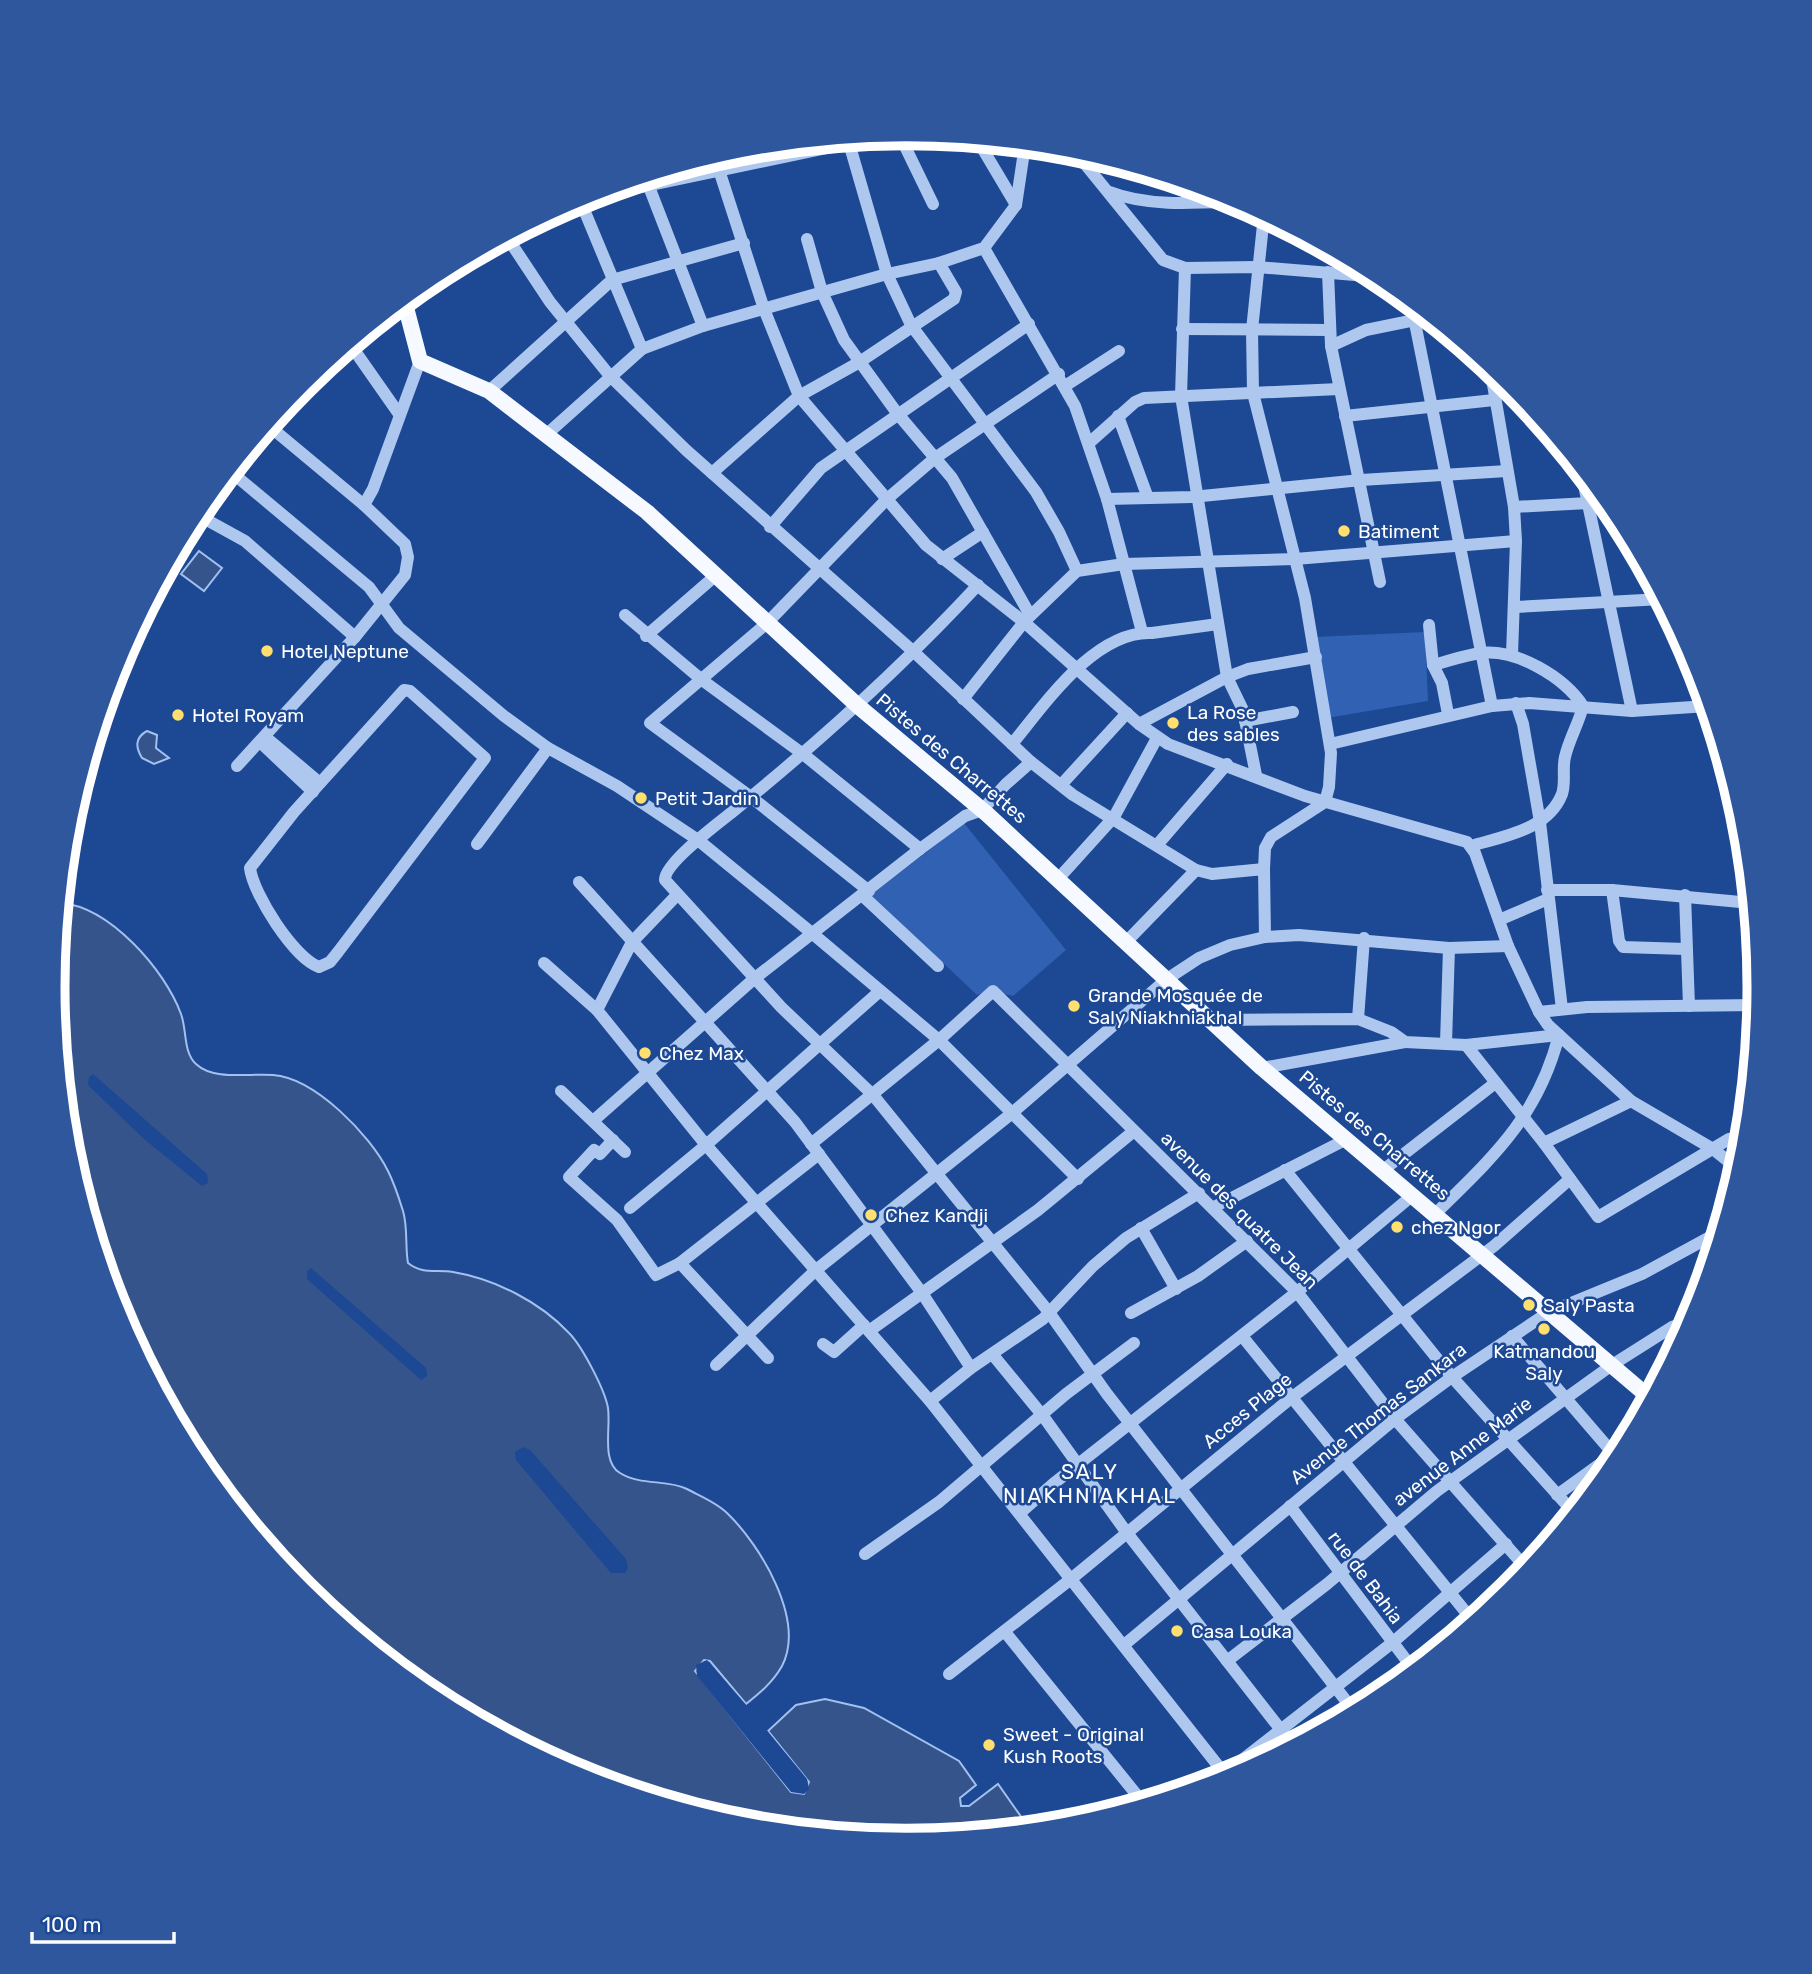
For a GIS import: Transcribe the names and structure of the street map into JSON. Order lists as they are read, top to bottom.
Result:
{
  "streets": {
    "main road": ["Pistes des Charrettes"],
    "street": [
      "avenue des quatre Jean",
      "Acces Plage",
      "Avenue Thomas Sankara",
      "avenue Anne Marie",
      "rue de Bahia"
    ]
  },
  "crossings": [
    ["Pistes des Charrettes", "Acces Plage"],
    ["Pistes des Charrettes", "Avenue Thomas Sankara"],
    ["Pistes des Charrettes", "avenue Anne Marie"],
    ["avenue des quatre Jean", "Acces Plage"],
    ["avenue des quatre Jean", "Avenue Thomas Sankara"],
    ["avenue des quatre Jean", "avenue Anne Marie"],
    ["Avenue Thomas Sankara", "rue de Bahia"],
    ["avenue Anne Marie", "rue de Bahia"]
  ],
  "districts": ["SALY NIAKHNIAKHAL"],
  "places": [
    "Batiment",
    "Hotel Neptune",
    "Hotel Royam",
    "La Rose des sables",
    "Petit Jardin",
    "Grande Mosquée de Saly Niakhniakhal",
    "Chez Max",
    "Chez Kandji",
    "chez Ngor",
    "Saly Pasta",
    "Katmandou Saly",
    "Casa Louka",
    "Sweet - Original Kush Roots"
  ],
  "scale_bar": "100 m"
}
